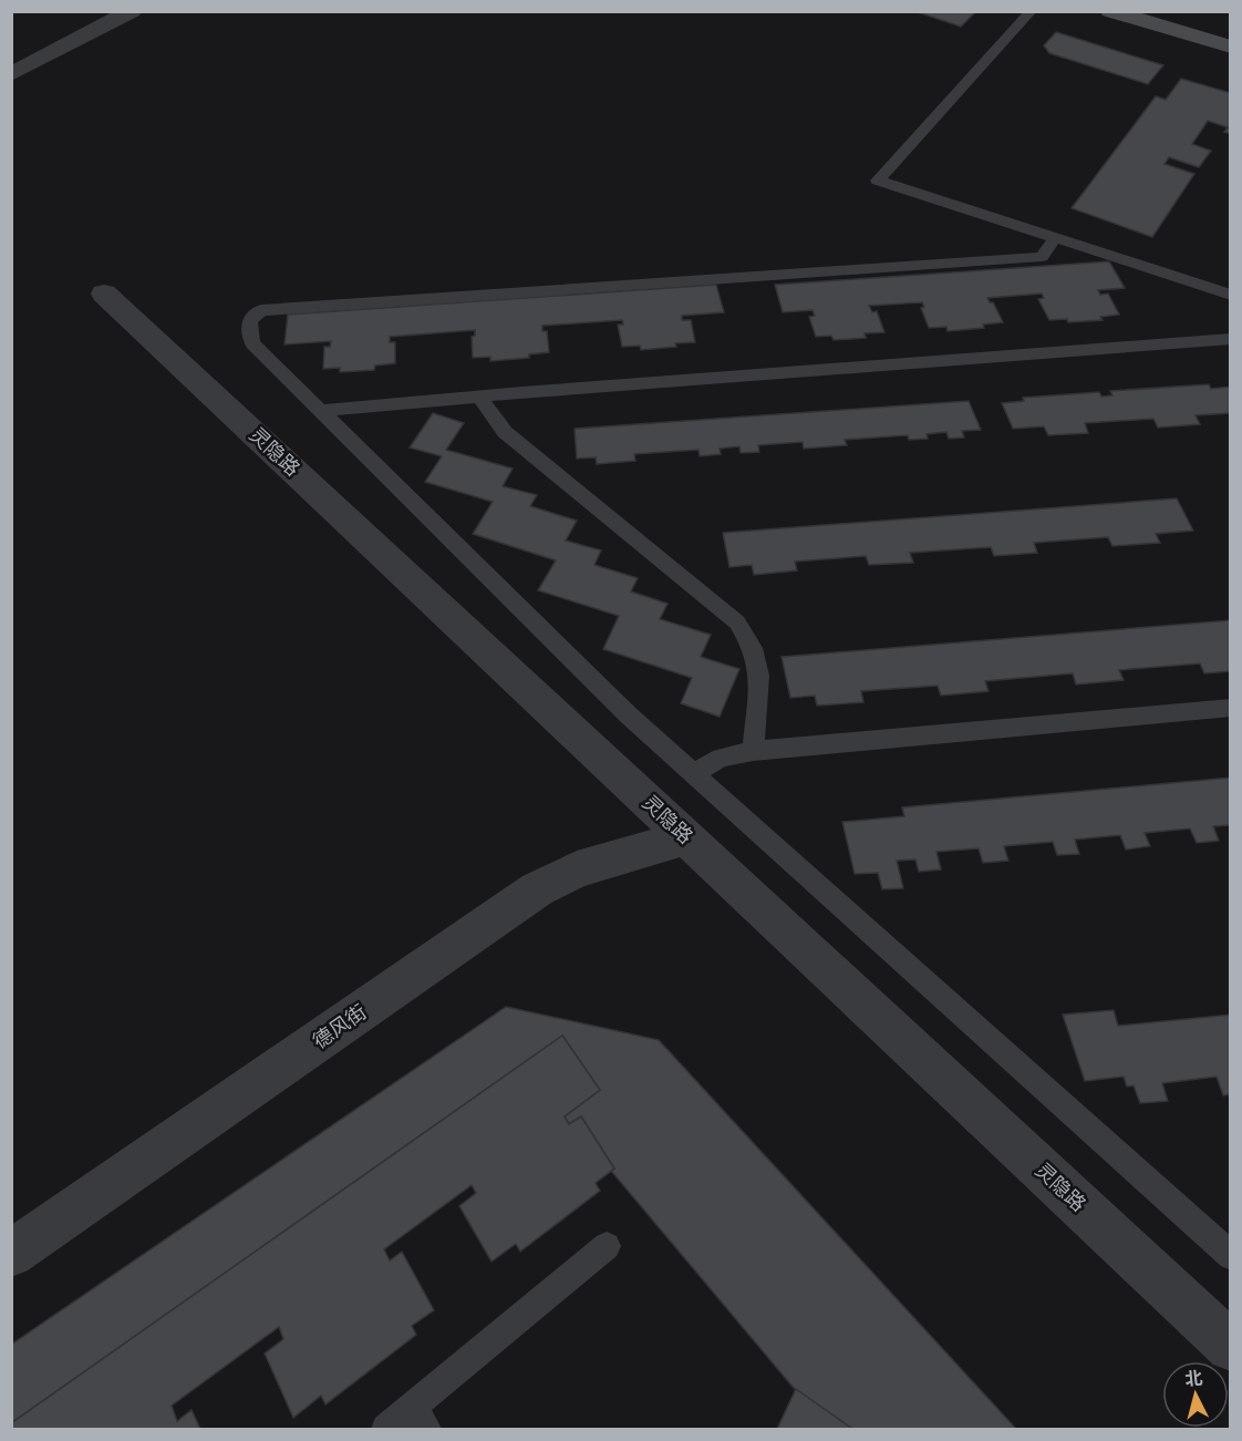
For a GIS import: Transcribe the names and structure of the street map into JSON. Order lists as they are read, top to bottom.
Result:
{
  "streets": {
    "street": ["灵隐路", "德风街"]
  },
  "crossings": [
    ["灵隐路", "德风街"]
  ],
  "north": "top"
}
